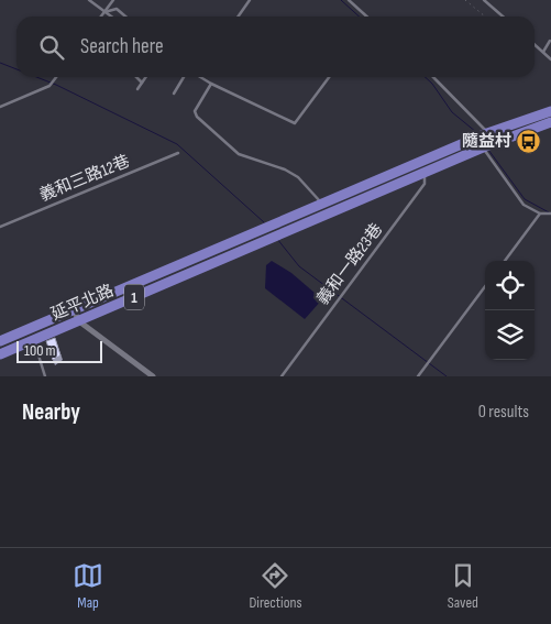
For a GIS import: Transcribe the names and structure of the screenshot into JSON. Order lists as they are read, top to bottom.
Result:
{
  "streets": {
    "main road": ["1", "延平北路"],
    "lane": ["義和三路12巷", "義和一路23巷"]
  },
  "crossings": [
    ["義和一路23巷", "1"],
    ["1", "延平北路"]
  ],
  "places": {
    "bus stop": ["隨益村"]
  },
  "scale_bar": "100 m",
  "page": {
    "search": "Search here",
    "scale": "100 m",
    "heading": ["Nearby", "0 results"],
    "nav": ["Map", "Directions", "Saved"]
  }
}
